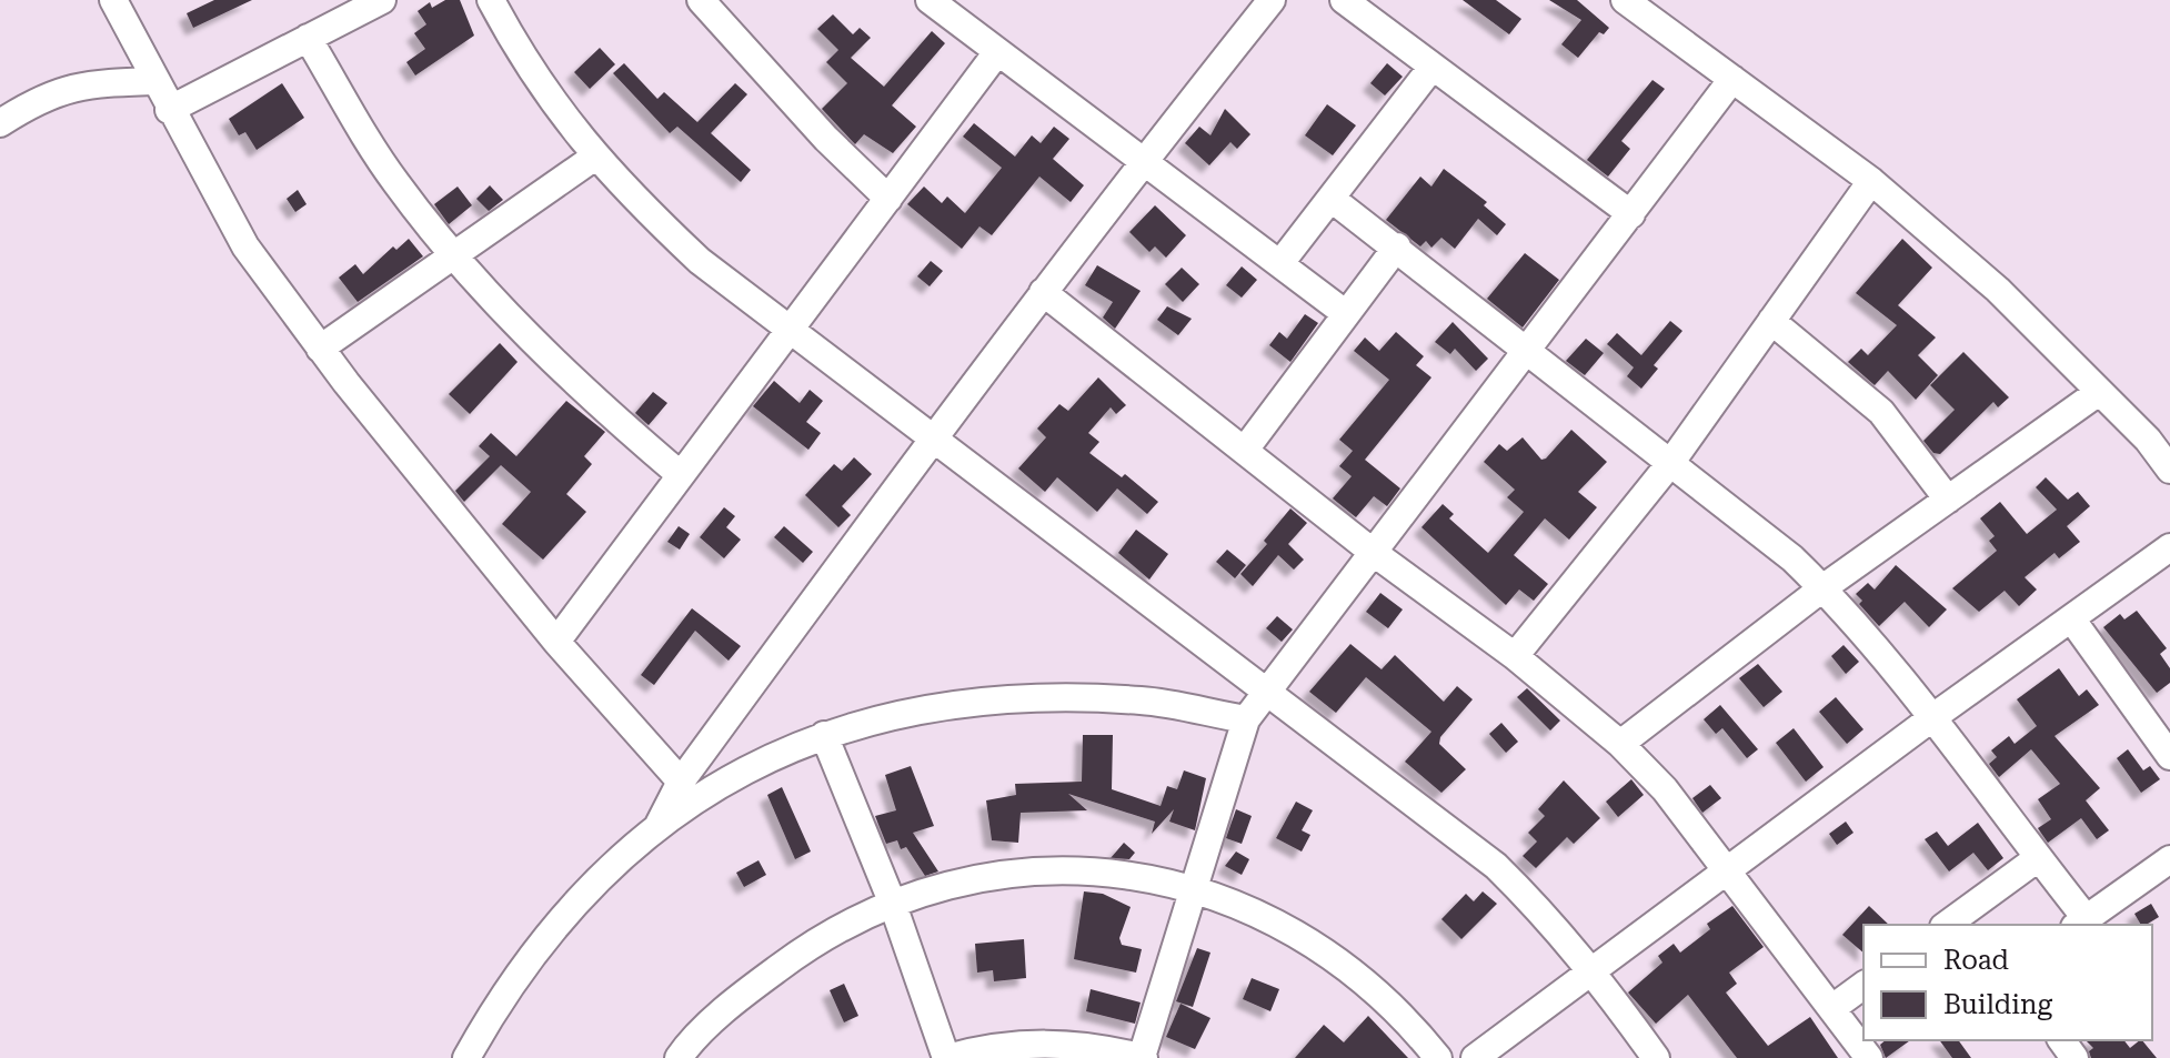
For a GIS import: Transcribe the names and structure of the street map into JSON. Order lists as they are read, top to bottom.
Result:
{
  "legend": ["Road", "Building"]
}
